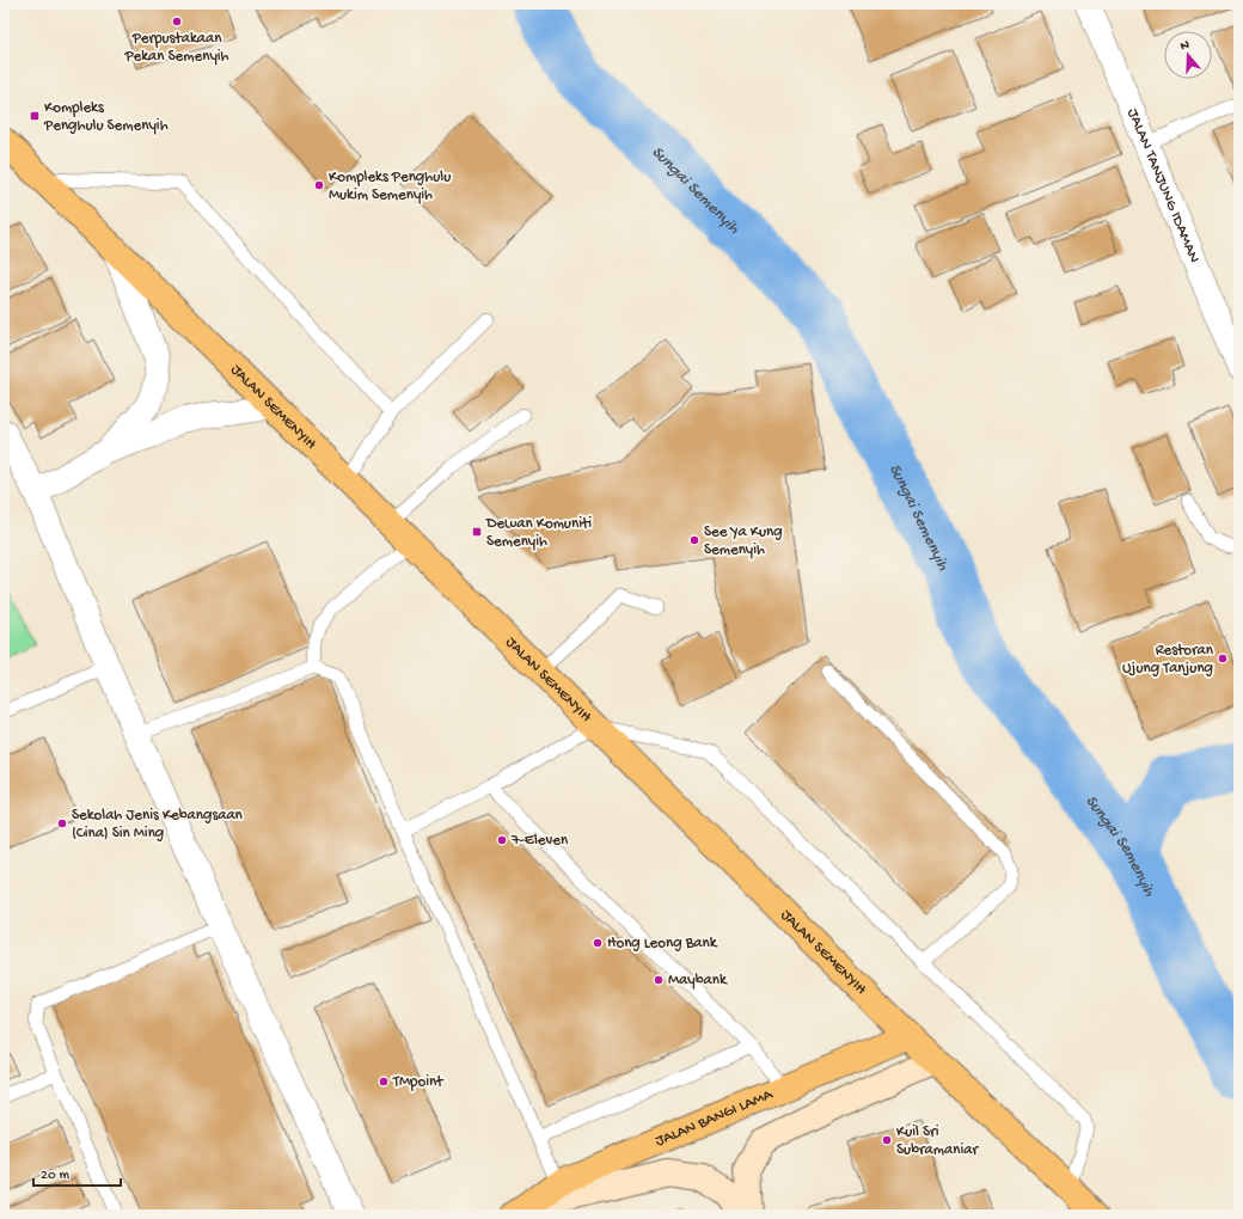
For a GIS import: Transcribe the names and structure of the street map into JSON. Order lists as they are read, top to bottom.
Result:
{
  "streets": {
    "main road": ["JALAN SEMENYIH", "JALAN BANGI LAMA"],
    "street": ["JALAN TANJUNG IDAMAN"]
  },
  "crossings": [
    ["JALAN SEMENYIH", "JALAN BANGI LAMA"]
  ],
  "water": ["Sungai Semenyih"],
  "places": {
    "other": [
      "Perpustakaan Pekan Semenyih",
      "Kompleks Penghulu Mukim Semenyih",
      "See Ya Kung Semenyih",
      "Restoran Ujung Tanjung",
      "Sekolah Jenis Kebangsaan (Cina) Sin Ming",
      "7-Eleven",
      "Hong Leong Bank",
      "Maybank",
      "TMpoint",
      "Kuil Sri Subramaniar"
    ],
    "transit": ["Kompleks Penghulu Semenyih", "Dewan Komuniti Semenyih"]
  },
  "scale_bar": "20 m",
  "north": "top"
}
